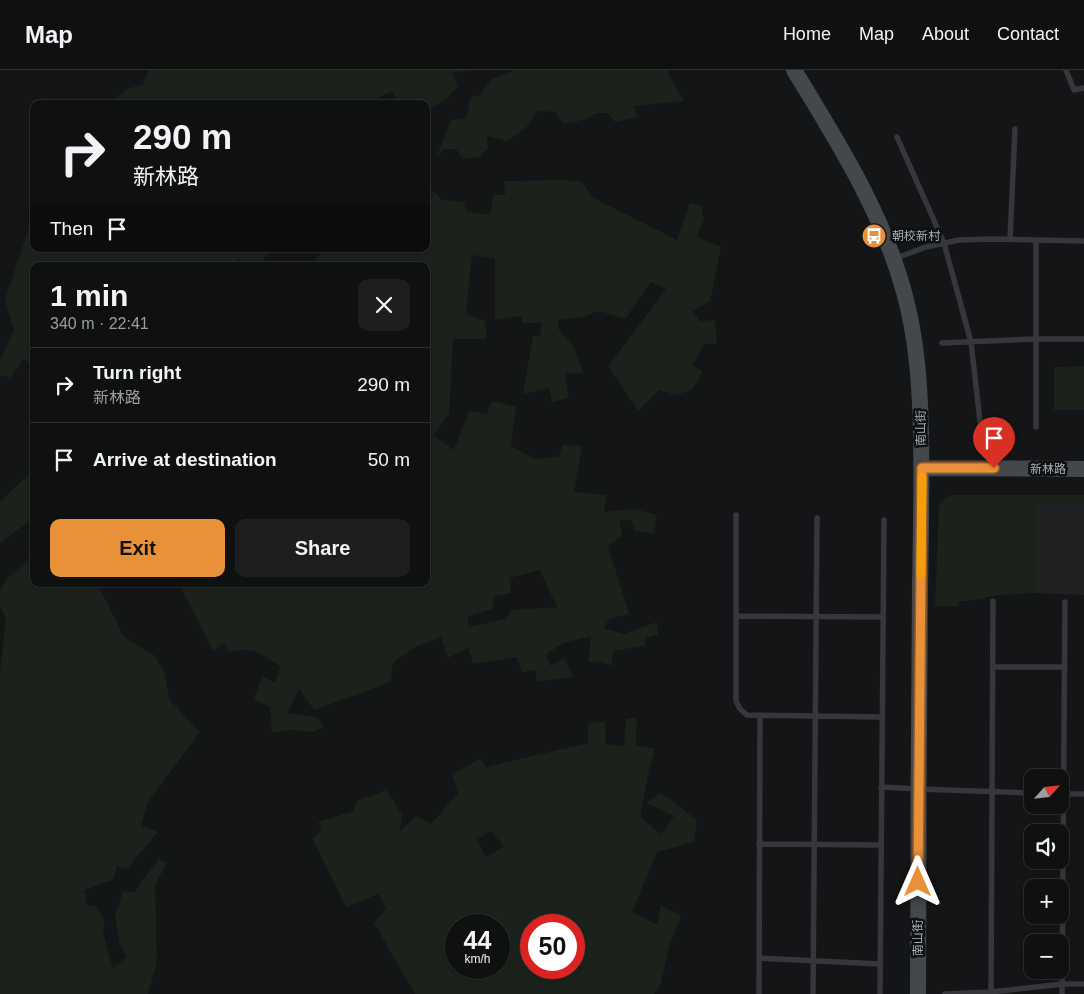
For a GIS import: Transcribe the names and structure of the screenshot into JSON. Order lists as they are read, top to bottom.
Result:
{
  "streets": {
    "main road": ["南山街", "新林路"]
  },
  "crossings": [
    ["南山街", "新林路"]
  ],
  "places": {
    "bus stop": ["朝校新村"]
  },
  "north": "top right",
  "page": {
    "header": "Map",
    "nav": [
      "Home",
      "Map",
      "About",
      "Contact"
    ],
    "turn": ["290 m", "新林路"],
    "then": "Then",
    "heading": ["1 min", "340 m · 22:41"],
    "list": [
      {
        "name": "Turn right",
        "note": "新林路",
        "value": "290 m"
      },
      {
        "name": "Arrive at destination",
        "value": "50 m"
      }
    ],
    "buttons": ["Exit", "Share"],
    "map_buttons": ["+", "−"],
    "speed": "44 km/h",
    "limit": "50"
  }
}
